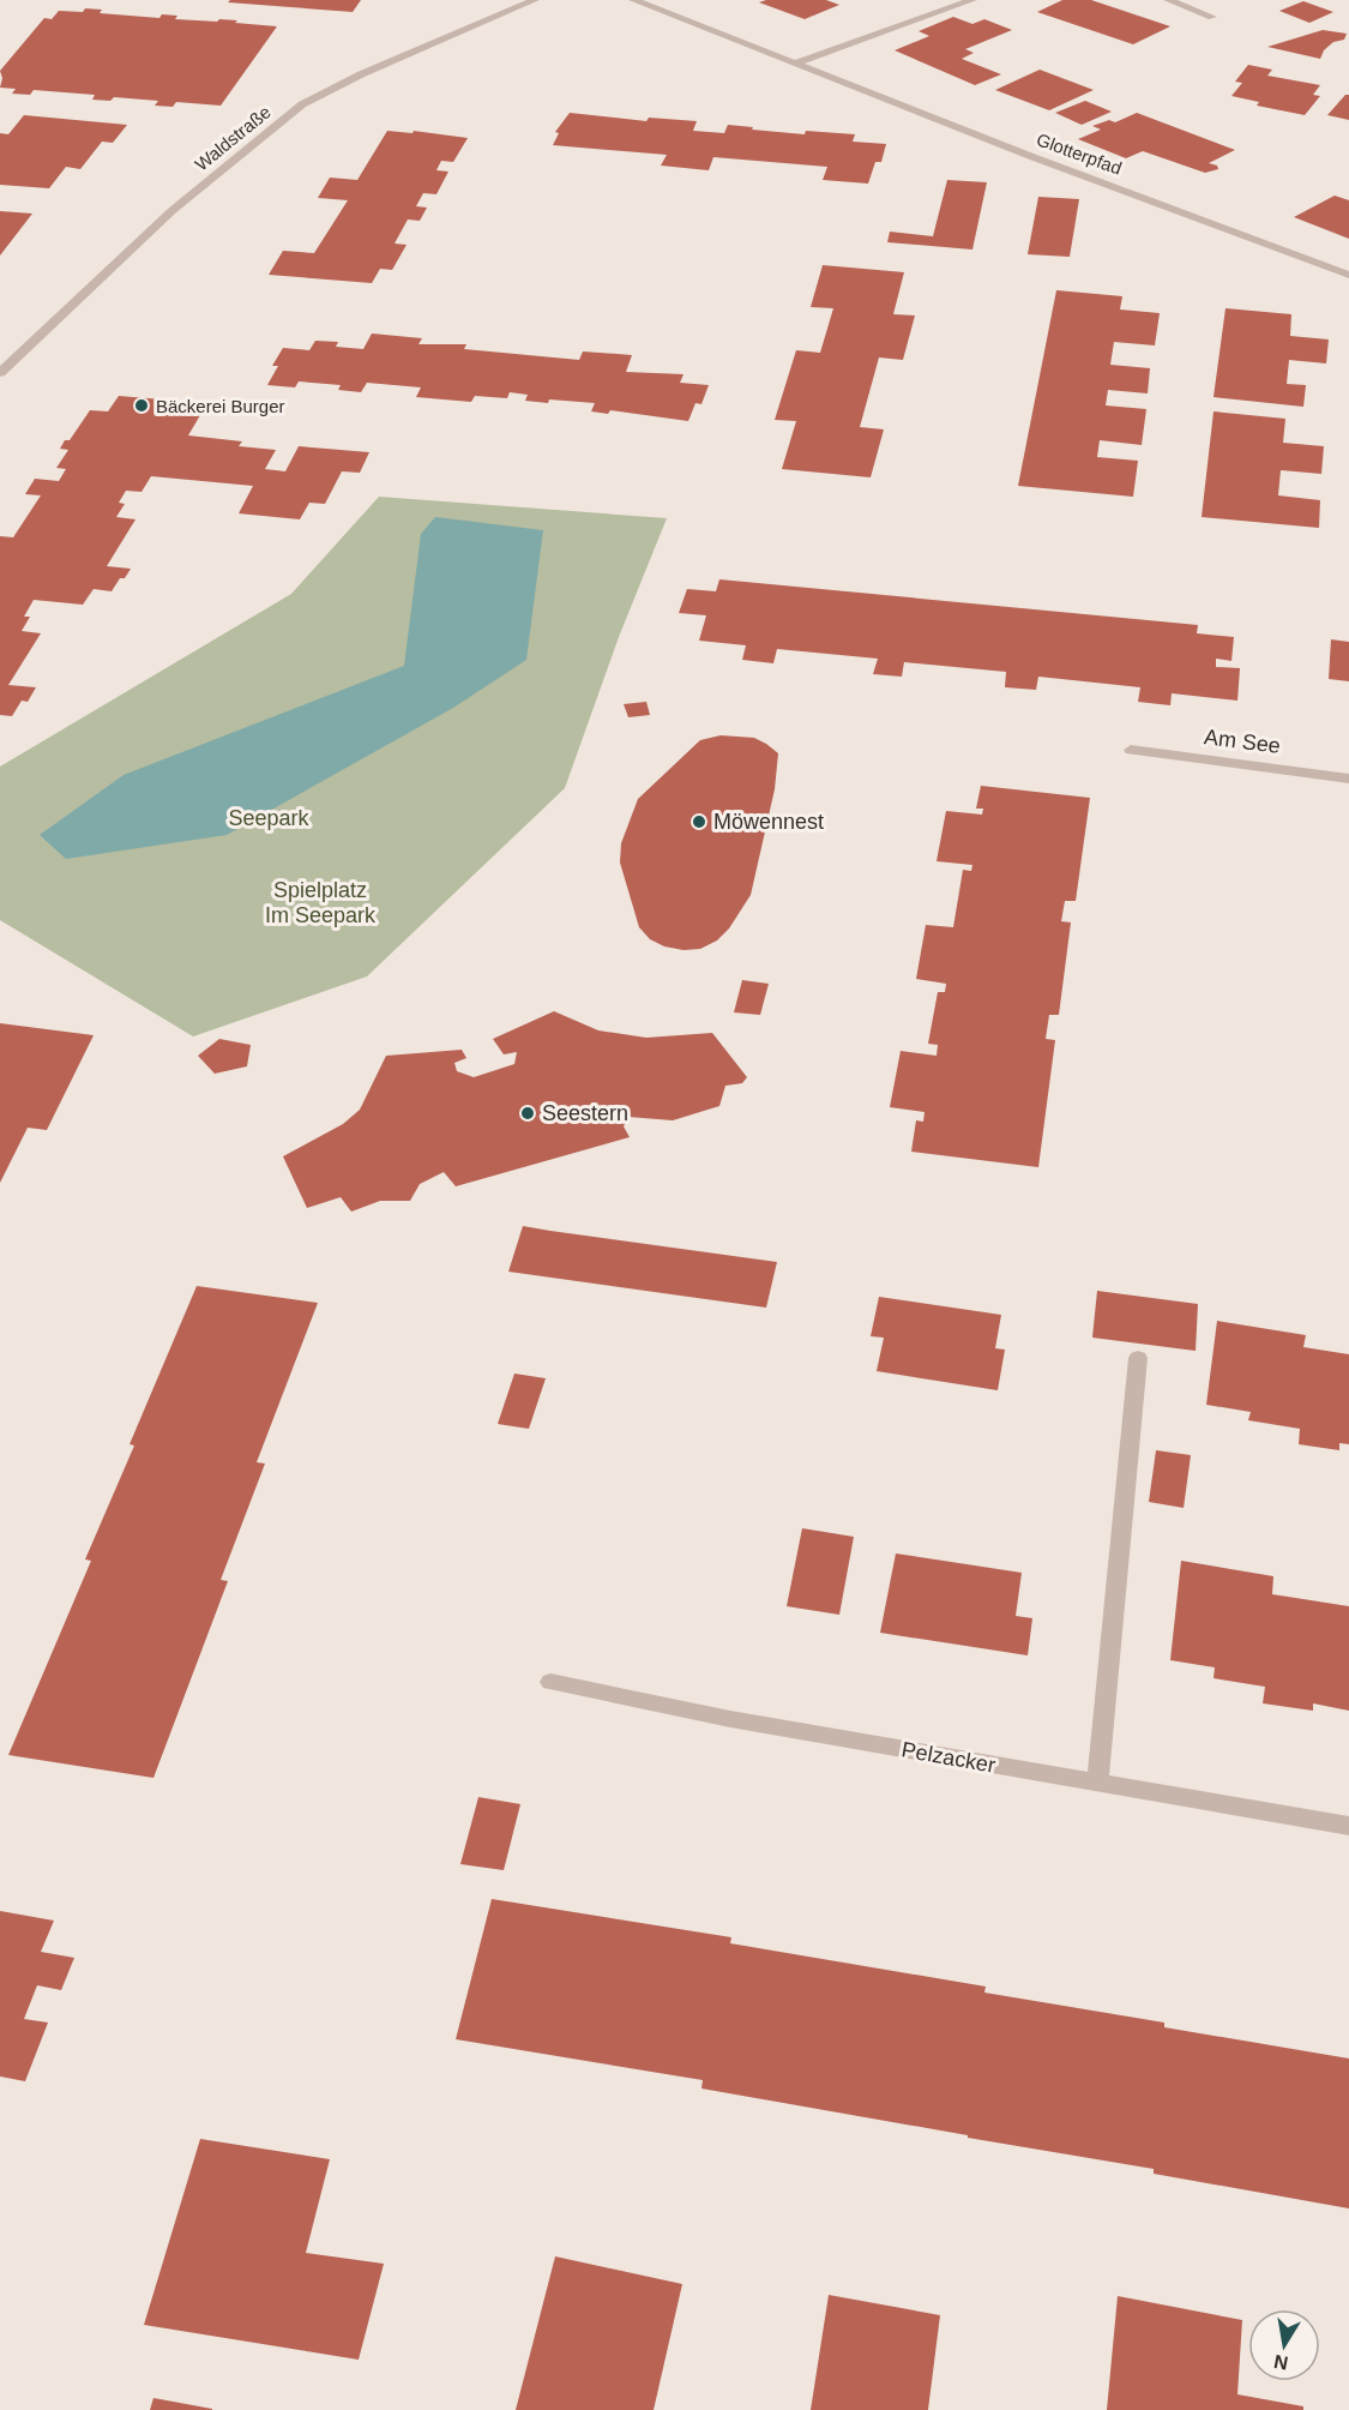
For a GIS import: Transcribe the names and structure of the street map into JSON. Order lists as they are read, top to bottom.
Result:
{
  "streets": {
    "street": [
      "Waldstraße",
      "Glotterpfad",
      "Am See",
      "Pelzacker"
    ]
  },
  "parks": ["Seepark", "Spielplatz Im Seepark"],
  "places": ["Bäckerei Burger", "Möwennest", "Seestern"],
  "north": "bottom"
}
